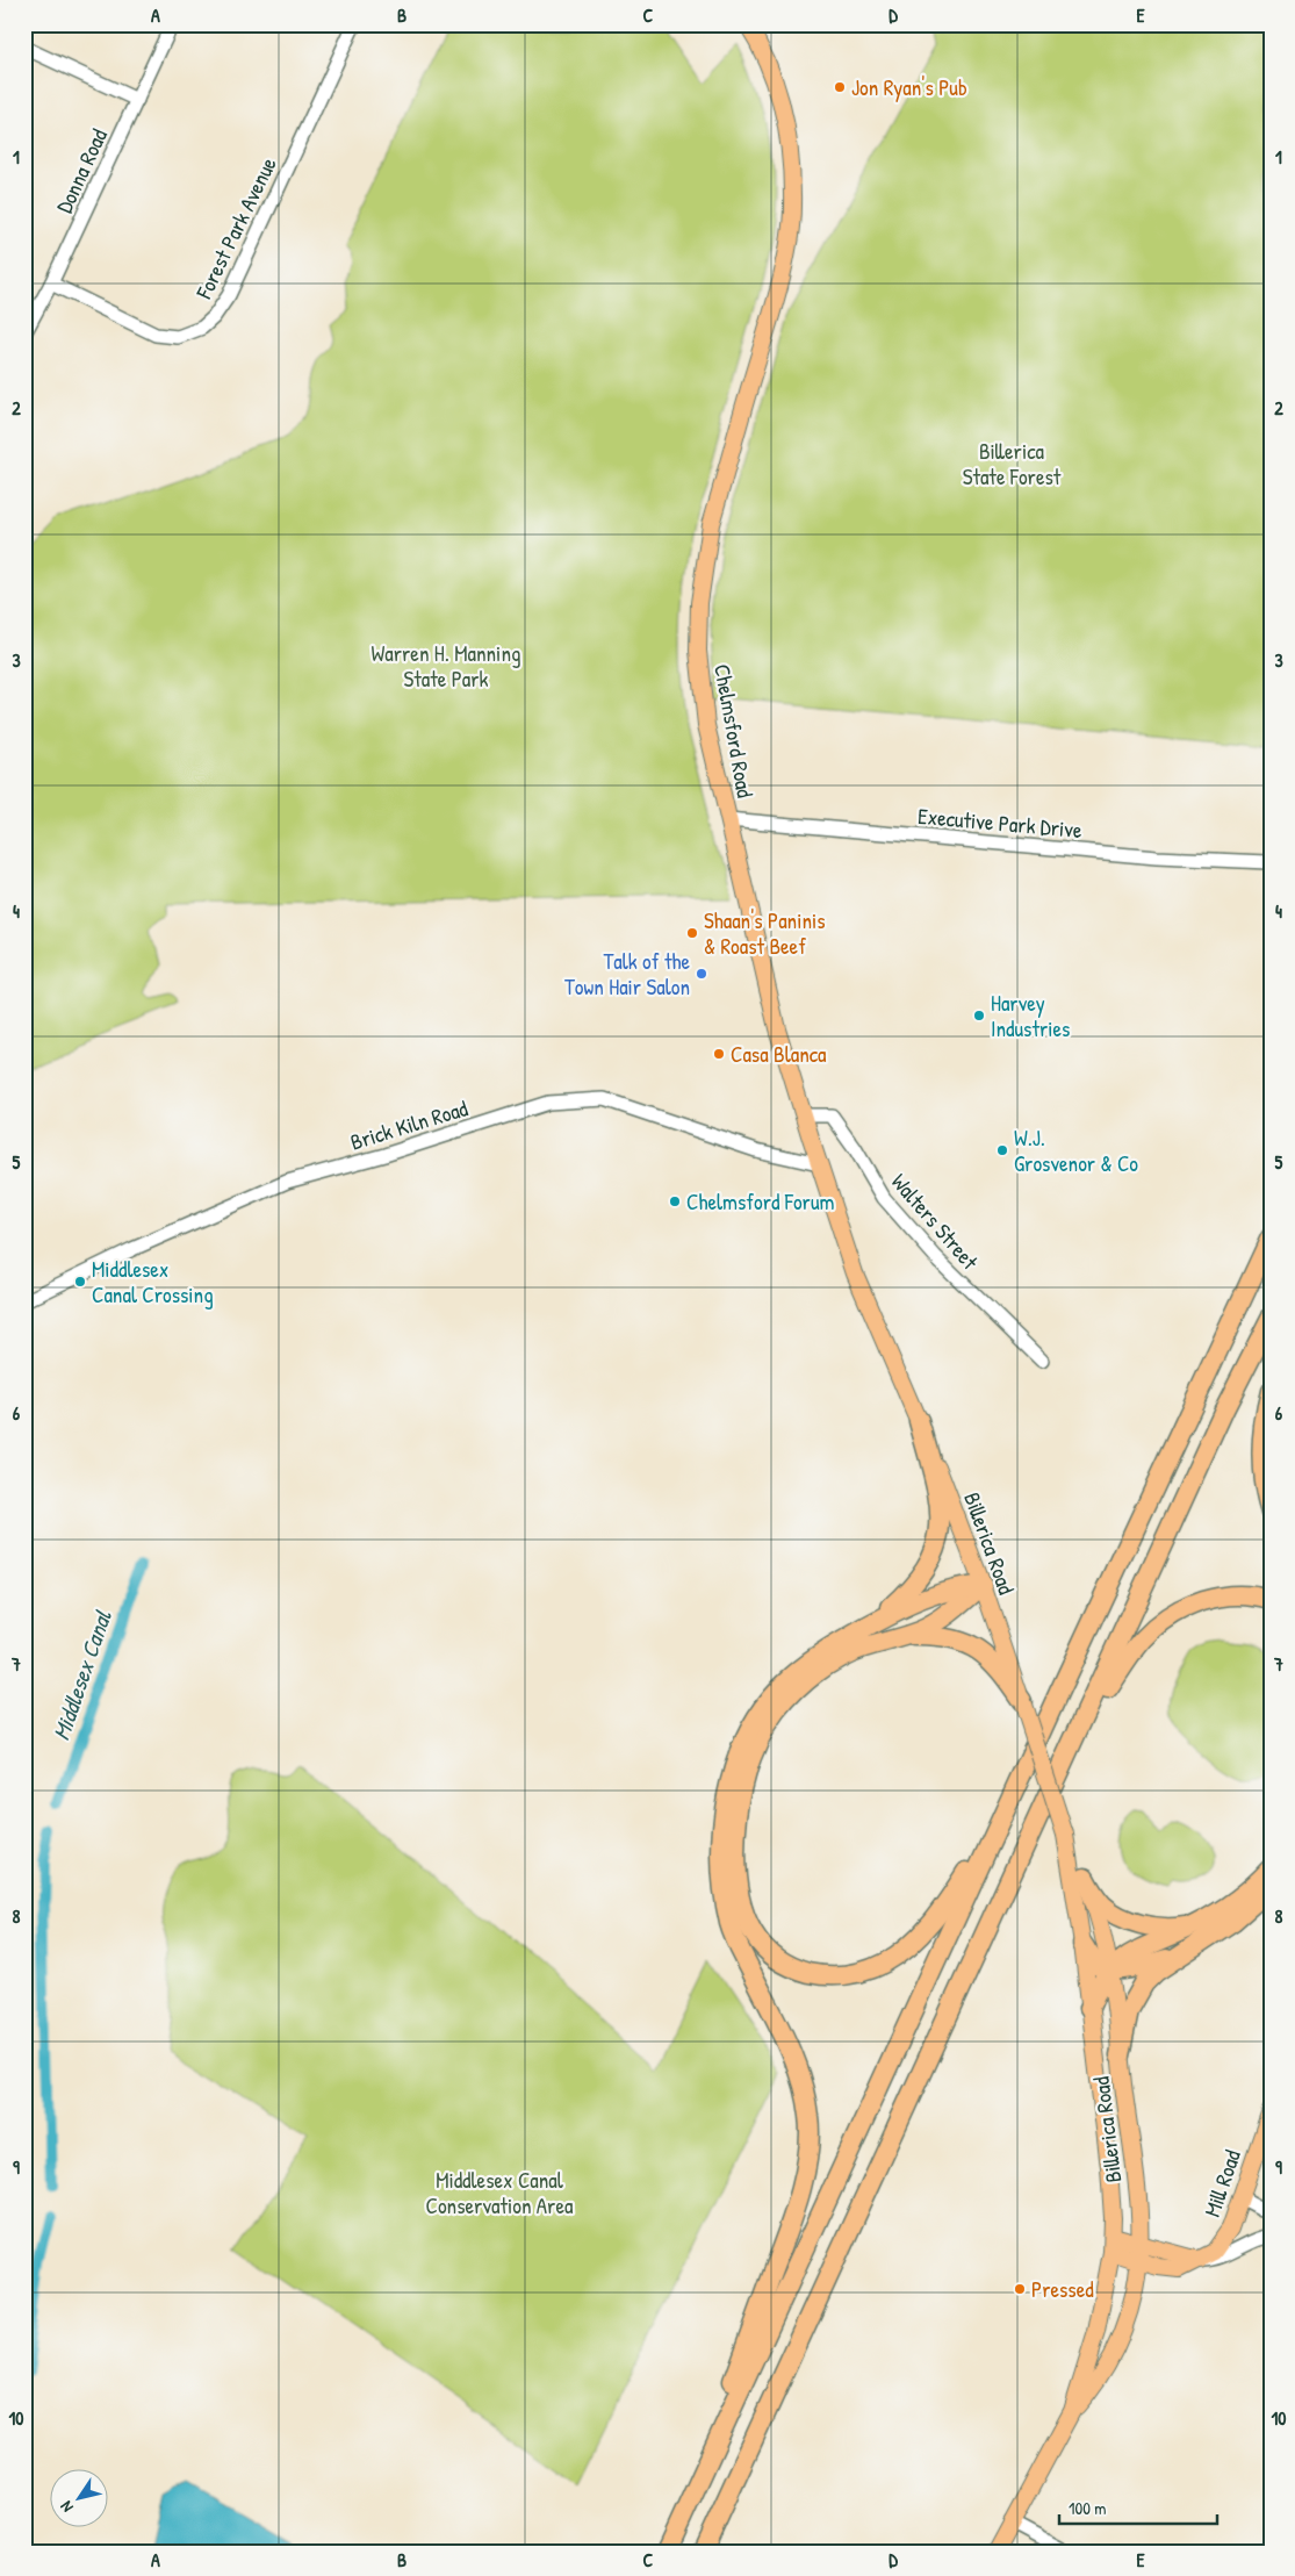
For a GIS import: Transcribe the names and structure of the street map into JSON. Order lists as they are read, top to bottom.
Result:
{
  "streets": {
    "main road": ["Chelmsford Road", "Billerica Road", "Mill Road"],
    "street": [
      "Donna Road",
      "Forest Park Avenue",
      "Executive Park Drive",
      "Brick Kiln Road",
      "Walters Street"
    ]
  },
  "crossings": [
    ["Donna Road", "Forest Park Avenue"],
    ["Chelmsford Road", "Executive Park Drive"],
    ["Chelmsford Road", "Brick Kiln Road"],
    ["Chelmsford Road", "Walters Street"],
    ["Chelmsford Road", "Billerica Road"],
    ["Billerica Road", "Mill Road"]
  ],
  "water": ["Middlesex Canal"],
  "parks": ["Billerica State Forest", "Warren H. Manning State Park", "Middlesex Canal Conservation Area"],
  "places": [
    "Jon Ryan's Pub",
    "Shaan's Paninis & Roast Beef",
    "Talk of the Town Hair Salon",
    "Harvey Industries",
    "Casa Blanca",
    "W.J. Grosvenor & Co",
    "Chelmsford Forum",
    "Middlesex Canal Crossing",
    "Pressed"
  ],
  "scale_bar": "100 m",
  "north": "bottom left",
  "grid": {
    "columns": [
      "A",
      "B",
      "C",
      "D",
      "E"
    ],
    "rows": [
      "1",
      "2",
      "3",
      "4",
      "5",
      "6",
      "7",
      "8",
      "9",
      "10"
    ]
  }
}
